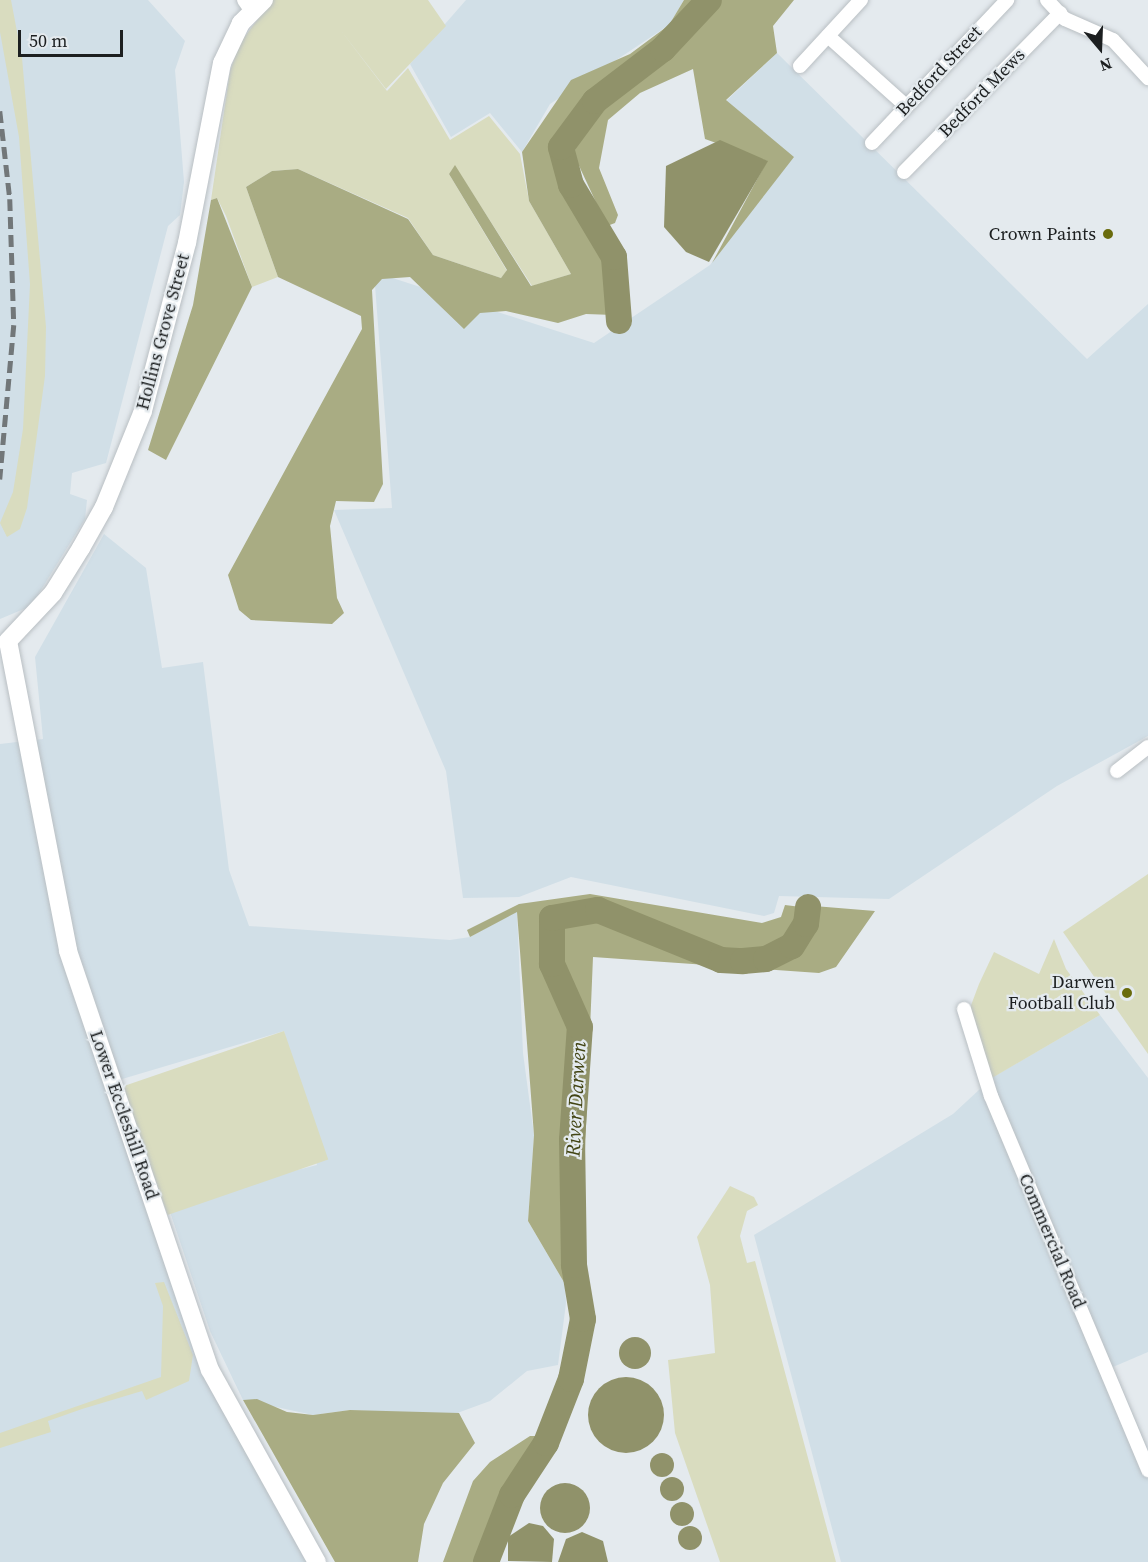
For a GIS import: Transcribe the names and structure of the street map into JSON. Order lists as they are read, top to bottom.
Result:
{
  "streets": {
    "street": [
      "Bedford Street",
      "Bedford Mews",
      "Hollins Grove Street",
      "Lower Eccleshill Road",
      "Commercial Road"
    ]
  },
  "crossings": [
    ["Hollins Grove Street", "Lower Eccleshill Road"]
  ],
  "water": ["River Darwen"],
  "places": ["Crown Paints", "Darwen Football Club"],
  "scale_bar": "50 m",
  "north": "bottom"
}
